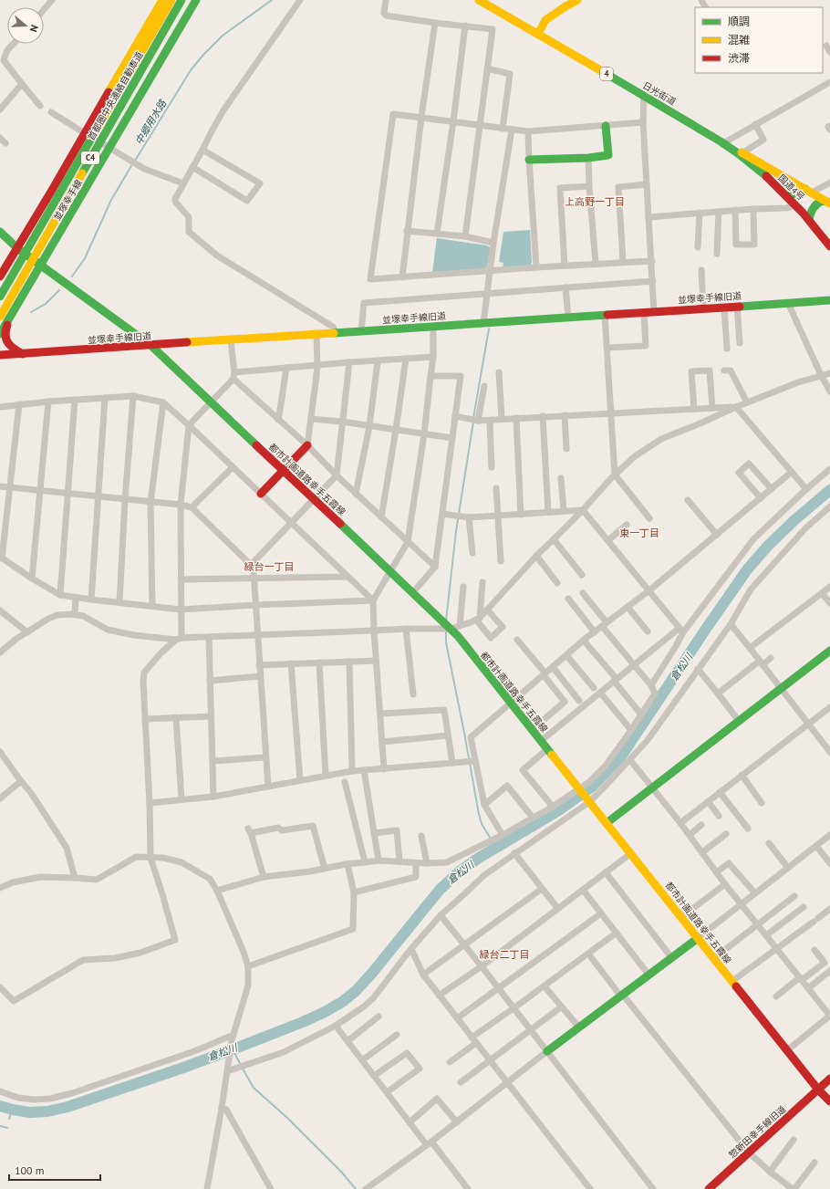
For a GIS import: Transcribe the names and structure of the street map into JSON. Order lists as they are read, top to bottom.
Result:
{
  "streets": {
    "main road": [
      "4",
      "日光街道",
      "首都圏中央連絡自動車道",
      "C4",
      "国道4号",
      "並塚幸手線",
      "並塚幸手線旧道",
      "都市計画道路幸手五霞線",
      "惣新田幸手線旧道"
    ]
  },
  "crossings": [
    ["日光街道", "国道4号"],
    ["並塚幸手線", "都市計画道路幸手五霞線"],
    ["並塚幸手線旧道", "都市計画道路幸手五霞線"],
    ["都市計画道路幸手五霞線", "惣新田幸手線旧道"]
  ],
  "districts": [
    "上高野一丁目",
    "東一丁目",
    "緑台一丁目",
    "緑台二丁目"
  ],
  "water": ["中郷用水路", "倉松川"],
  "legend": ["順調", "混雑", "渋滞"],
  "scale_bar": "100 m",
  "north": "right"
}
